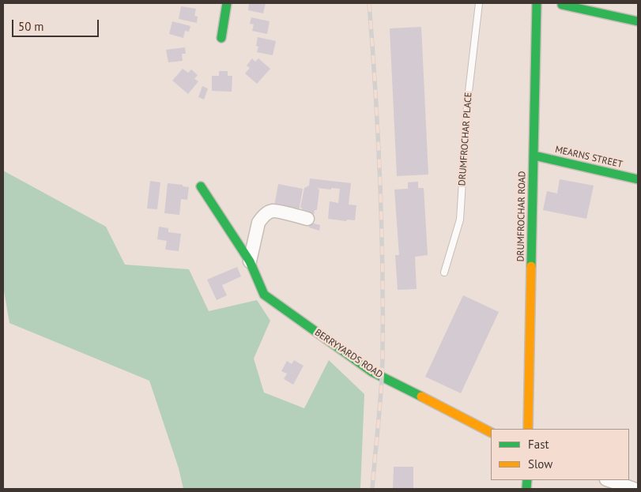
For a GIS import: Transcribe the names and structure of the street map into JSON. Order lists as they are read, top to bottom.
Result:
{
  "streets": {
    "street": ["MEARNS STREET", "DRUMFROCHAR ROAD", "BERRYYARDS ROAD"],
    "lane": ["DRUMFROCHAR PLACE"]
  },
  "crossings": [
    ["MEARNS STREET", "DRUMFROCHAR ROAD"]
  ],
  "legend": ["Fast", "Slow"],
  "scale_bar": "50 m"
}
